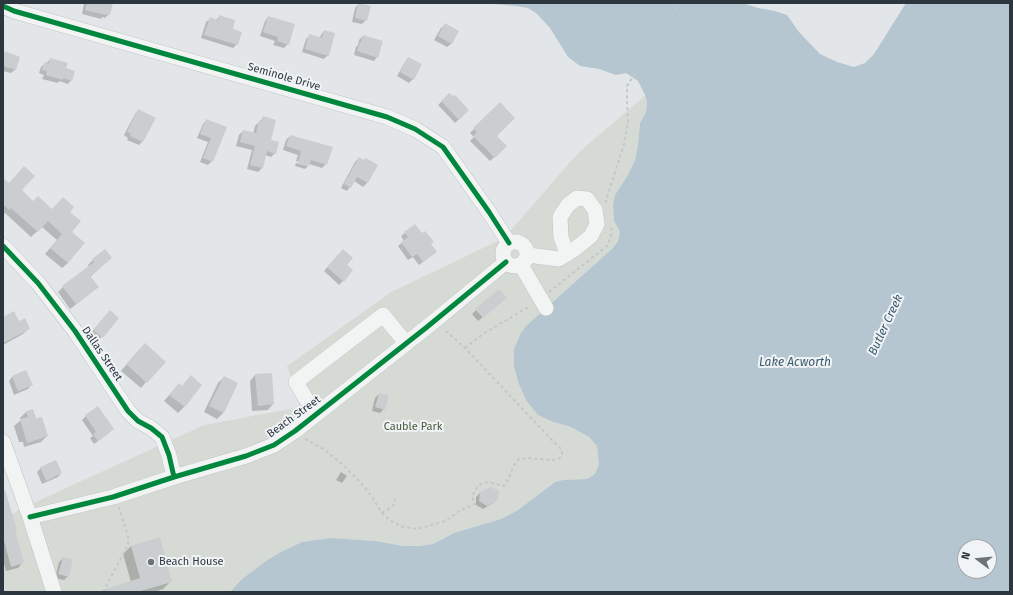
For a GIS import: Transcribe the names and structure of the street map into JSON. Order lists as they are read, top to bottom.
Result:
{
  "streets": {
    "street": ["Seminole Drive", "Dallas Street", "Beach Street"]
  },
  "crossings": [
    ["Seminole Drive", "Beach Street"],
    ["Dallas Street", "Beach Street"]
  ],
  "water": ["Butler Creek", "Lake Acworth"],
  "parks": ["Cauble Park"],
  "places": ["Beach House"],
  "north": "left"
}
